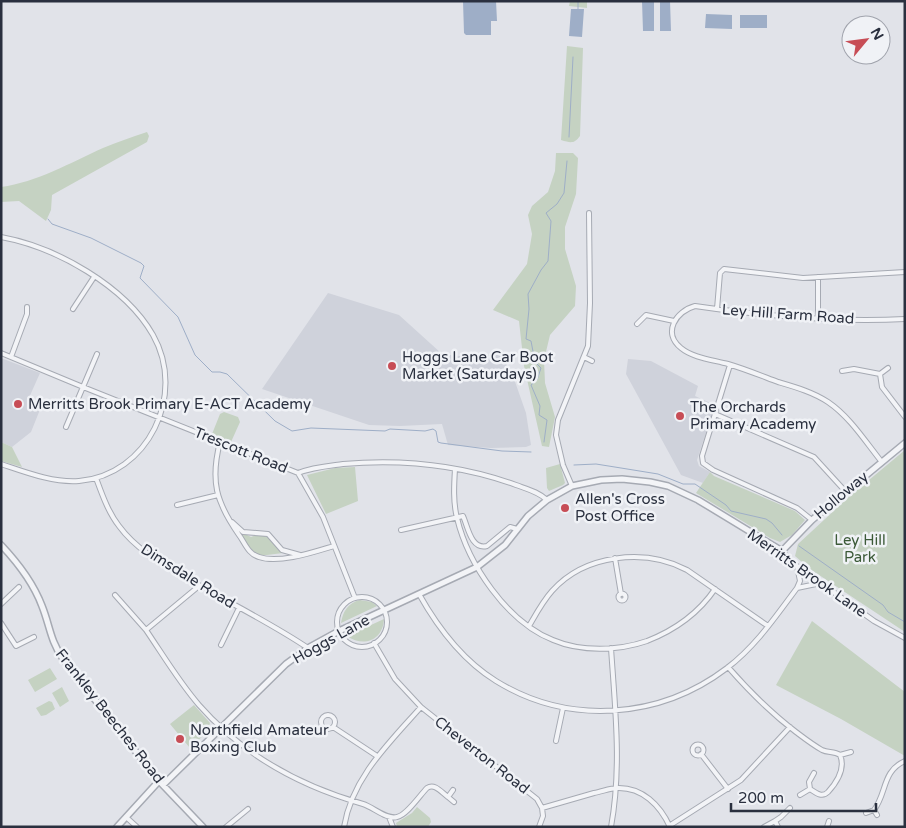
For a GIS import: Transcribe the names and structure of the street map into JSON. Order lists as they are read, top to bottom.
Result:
{
  "streets": {
    "street": [
      "Ley Hill Farm Road",
      "Trescott Road",
      "Holloway",
      "Merritts Brook Lane",
      "Dimsdale Road",
      "Hoggs Lane",
      "Frankley Beeches Road",
      "Cheverton Road"
    ]
  },
  "crossings": [
    ["Trescott Road", "Merritts Brook Lane"],
    ["Holloway", "Merritts Brook Lane"],
    ["Merritts Brook Lane", "Hoggs Lane"],
    ["Dimsdale Road", "Hoggs Lane"],
    ["Hoggs Lane", "Frankley Beeches Road"]
  ],
  "parks": ["Ley Hill Park"],
  "places": [
    "Hoggs Lane Car Boot Market (Saturdays)",
    "Merritts Brook Primary E-ACT Academy",
    "The Orchards Primary Academy",
    "Allen's Cross Post Office",
    "Northfield Amateur Boxing Club"
  ],
  "scale_bar": "200 m",
  "north": "top right"
}
